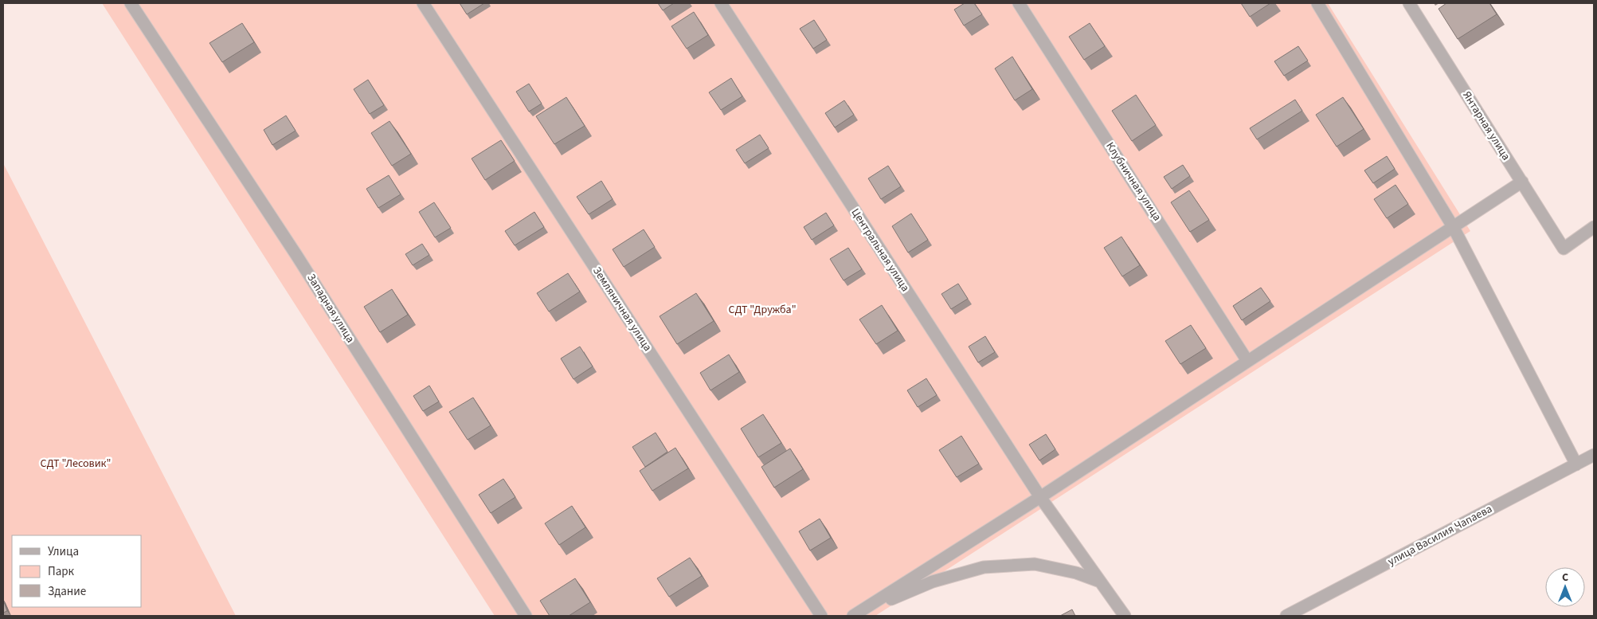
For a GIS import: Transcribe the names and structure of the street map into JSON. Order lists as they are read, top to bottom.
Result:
{
  "streets": {
    "street": [
      "Янтарная улица",
      "Клубничная улица",
      "Центральная улица",
      "Западная улица",
      "Земляничная улица",
      "улица Василия Чапаева"
    ]
  },
  "parks": ["СДТ \"Дружба\"", "СДТ \"Лесовик\""],
  "legend": ["Улица", "Парк", "Здание"],
  "north": "top"
}
